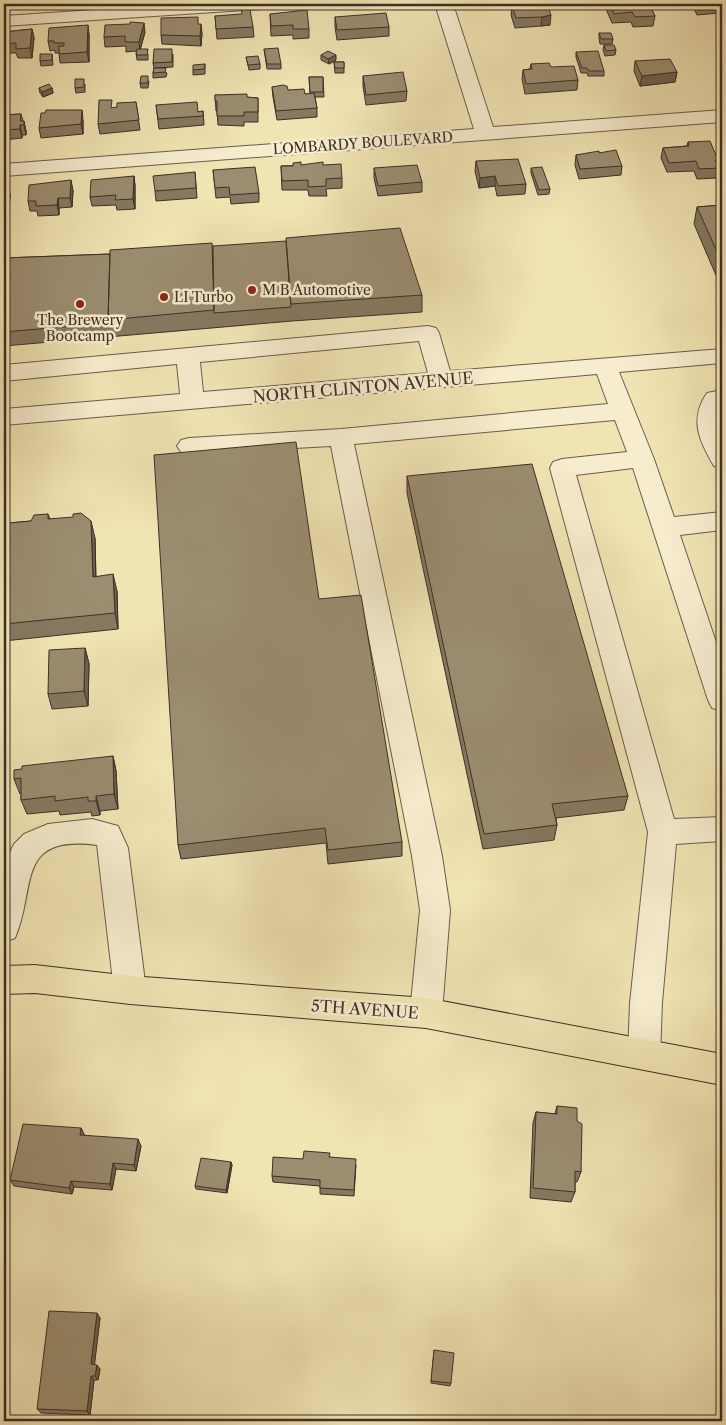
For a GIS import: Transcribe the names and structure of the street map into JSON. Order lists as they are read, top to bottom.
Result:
{
  "streets": {
    "main road": ["5TH AVENUE"],
    "street": ["LOMBARDY BOULEVARD", "NORTH CLINTON AVENUE"]
  },
  "places": ["M B Automotive", "LI Turbo", "The Brewery Bootcamp"]
}
